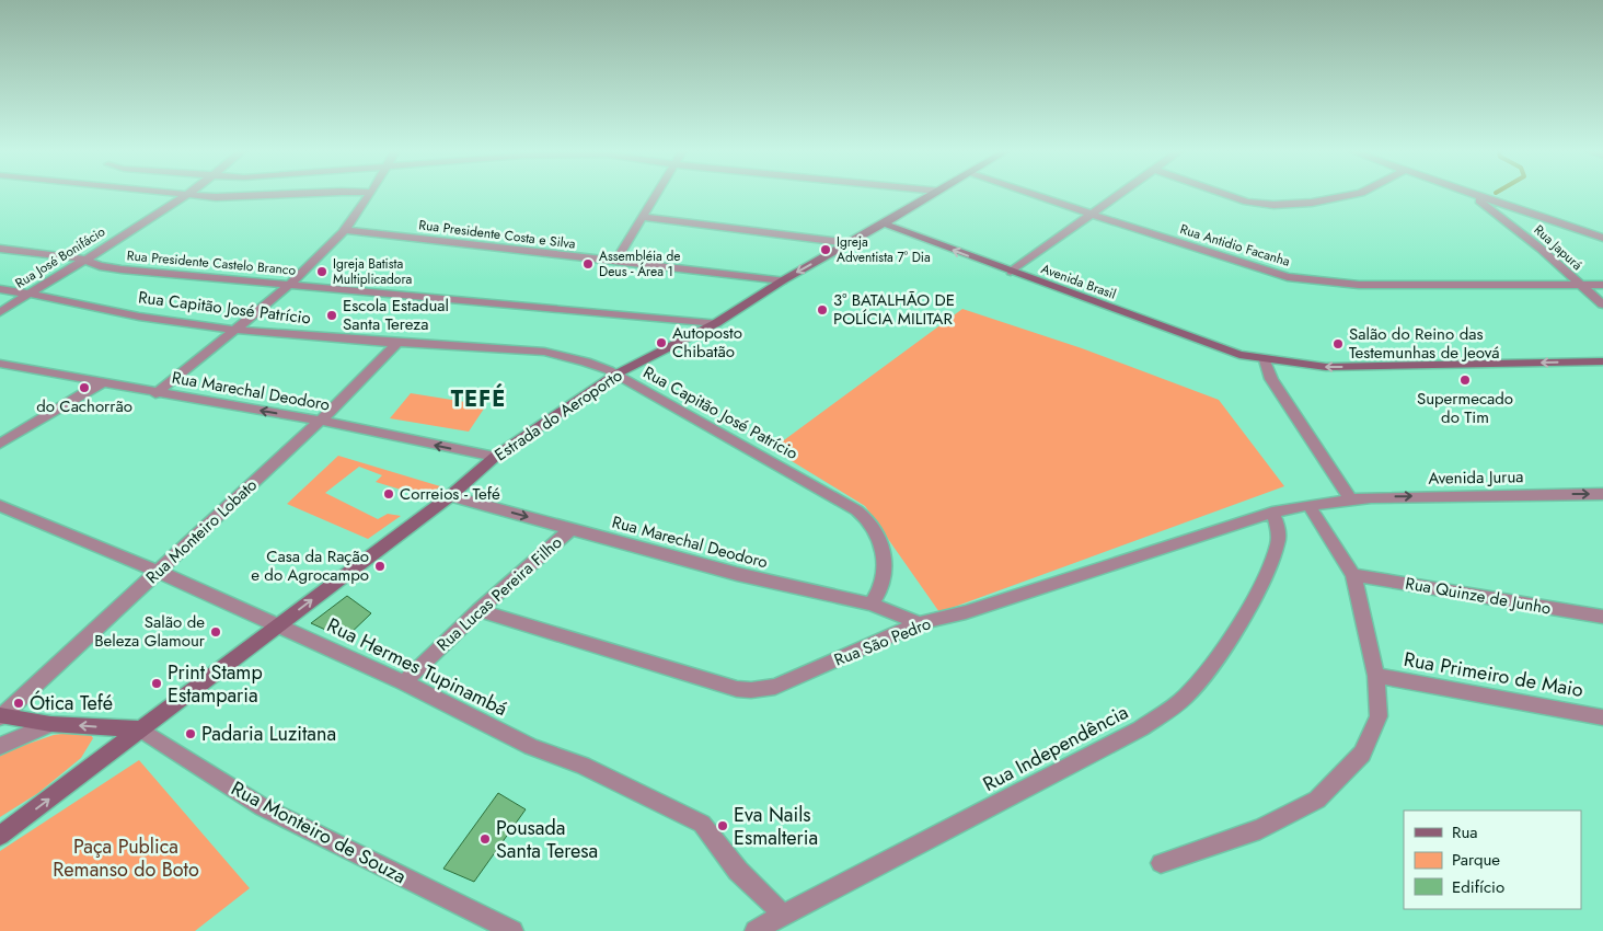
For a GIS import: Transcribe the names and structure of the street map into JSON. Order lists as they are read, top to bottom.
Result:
{
  "streets": {
    "street": [
      "Rua Presidente Costa e Silva",
      "Rua Antidio Facanha",
      "Rua Japurá",
      "Rua José Bonifácio",
      "Rua Presidente Castelo Branco",
      "Avenida Brasil",
      "Rua Capitão José Patrício",
      "Rua Marechal Deodoro",
      "Estrada do Aeroporto",
      "Avenida Jurua",
      "Rua Monteiro Lobato",
      "Rua Lucas Pereira Filho",
      "Rua Quinze de Junho",
      "Rua São Pedro",
      "Rua Hermes Tupinambá",
      "Rua Primeiro de Maio",
      "Rua Independência",
      "Rua Monteiro de Souza"
    ]
  },
  "crossings": [
    ["Rua Presidente Costa e Silva", "Estrada do Aeroporto"],
    ["Rua Antidio Facanha", "Rua Japurá"],
    ["Rua José Bonifácio", "Rua Presidente Castelo Branco"],
    ["Rua José Bonifácio", "Rua Capitão José Patrício"],
    ["Rua Presidente Castelo Branco", "Estrada do Aeroporto"],
    ["Avenida Brasil", "Estrada do Aeroporto"],
    ["Rua Capitão José Patrício", "Rua Marechal Deodoro"],
    ["Rua Capitão José Patrício", "Estrada do Aeroporto"],
    ["Rua Capitão José Patrício", "Rua Monteiro Lobato"],
    ["Rua Marechal Deodoro", "Estrada do Aeroporto"],
    ["Rua Marechal Deodoro", "Rua Monteiro Lobato"],
    ["Rua Marechal Deodoro", "Rua Lucas Pereira Filho"],
    ["Rua Marechal Deodoro", "Rua São Pedro"],
    ["Estrada do Aeroporto", "Rua Hermes Tupinambá"],
    ["Estrada do Aeroporto", "Rua Monteiro de Souza"],
    ["Avenida Jurua", "Rua São Pedro"],
    ["Rua Monteiro Lobato", "Rua Hermes Tupinambá"],
    ["Rua Monteiro Lobato", "Rua Monteiro de Souza"],
    ["Rua Lucas Pereira Filho", "Rua São Pedro"],
    ["Rua Lucas Pereira Filho", "Rua Hermes Tupinambá"],
    ["Rua São Pedro", "Rua Independência"],
    ["Rua Hermes Tupinambá", "Rua Independência"]
  ],
  "one_way": ["Avenida Brasil", "Avenida Jurua"],
  "districts": ["TEFÉ"],
  "parks": ["Paça Publica Remanso do Boto"],
  "places": [
    "Igreja Adventista 7° Dia",
    "Assembléia de Deus - Área 1",
    "Igreja Batista Multiplicadora",
    "3º BATALHÃO DE POLÍCIA MILITAR",
    "Escola Estadual Santa Tereza",
    "Autoposto Chibatão",
    "Salão do Reino das Testemunhas de Jeová",
    "Supermecado do Tim",
    "do Cachorrão",
    "Correios - Tefé",
    "Casa da Ração e do Agrocampo",
    "Salão de Beleza Glamour",
    "Print Stamp Estamparia",
    "Ótica Tefé",
    "Padaria Luzitana",
    "Eva Nails Esmalteria",
    "Pousada Santa Teresa"
  ],
  "legend": ["Rua", "Parque", "Edifício"]
}
